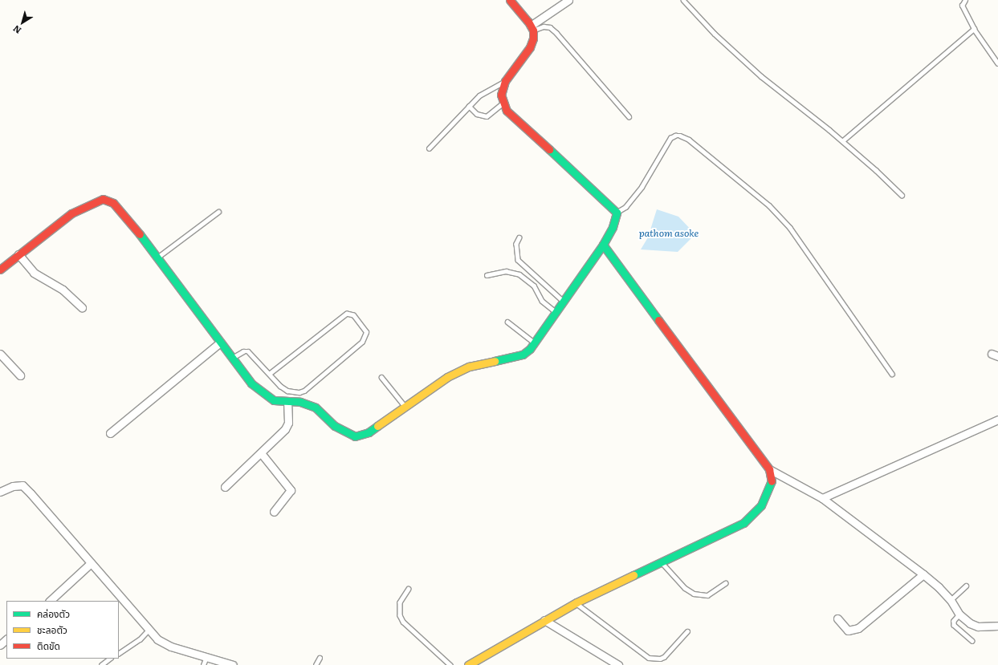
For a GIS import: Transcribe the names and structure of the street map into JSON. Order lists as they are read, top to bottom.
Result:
{
  "water": ["pathom asoke"],
  "legend": ["คล่องตัว", "ชะลอตัว", "ติดขัด"],
  "north": "bottom left"
}
